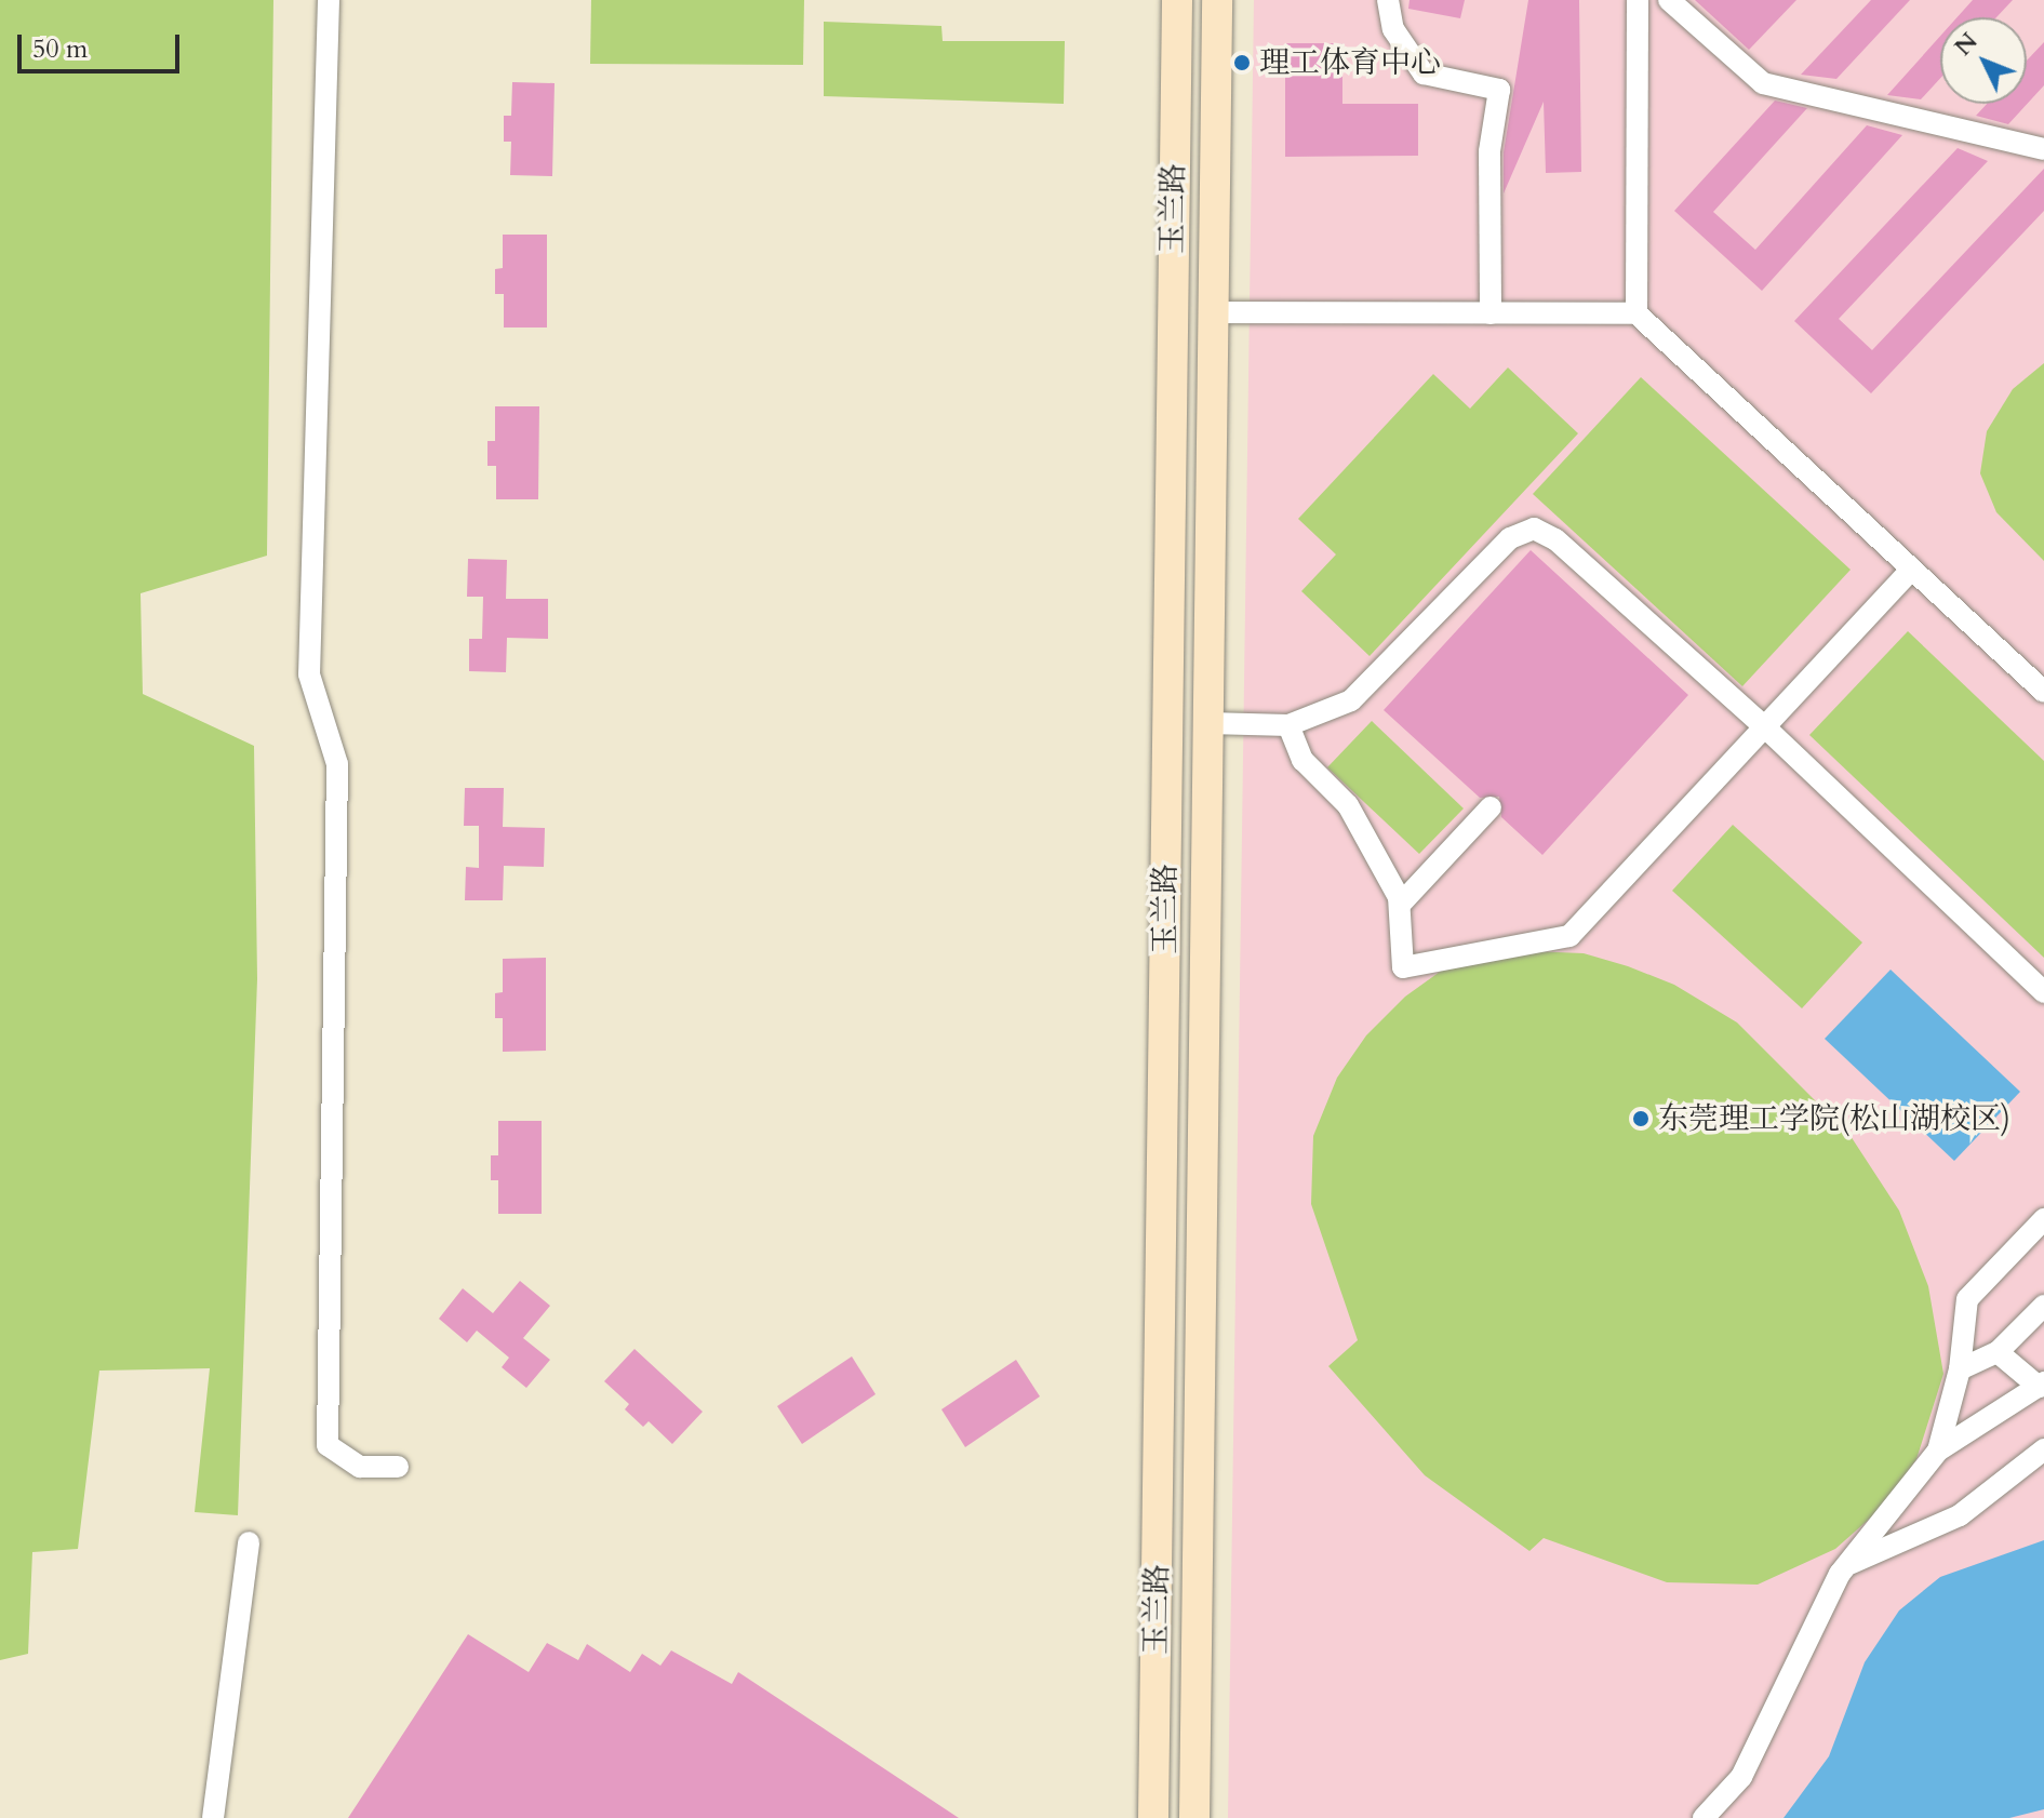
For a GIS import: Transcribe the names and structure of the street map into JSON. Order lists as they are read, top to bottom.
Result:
{
  "streets": {
    "street": ["玉兰路"]
  },
  "places": ["理工体育中心", "东莞理工学院(松山湖校区)"],
  "scale_bar": "50 m",
  "north": "top left"
}
